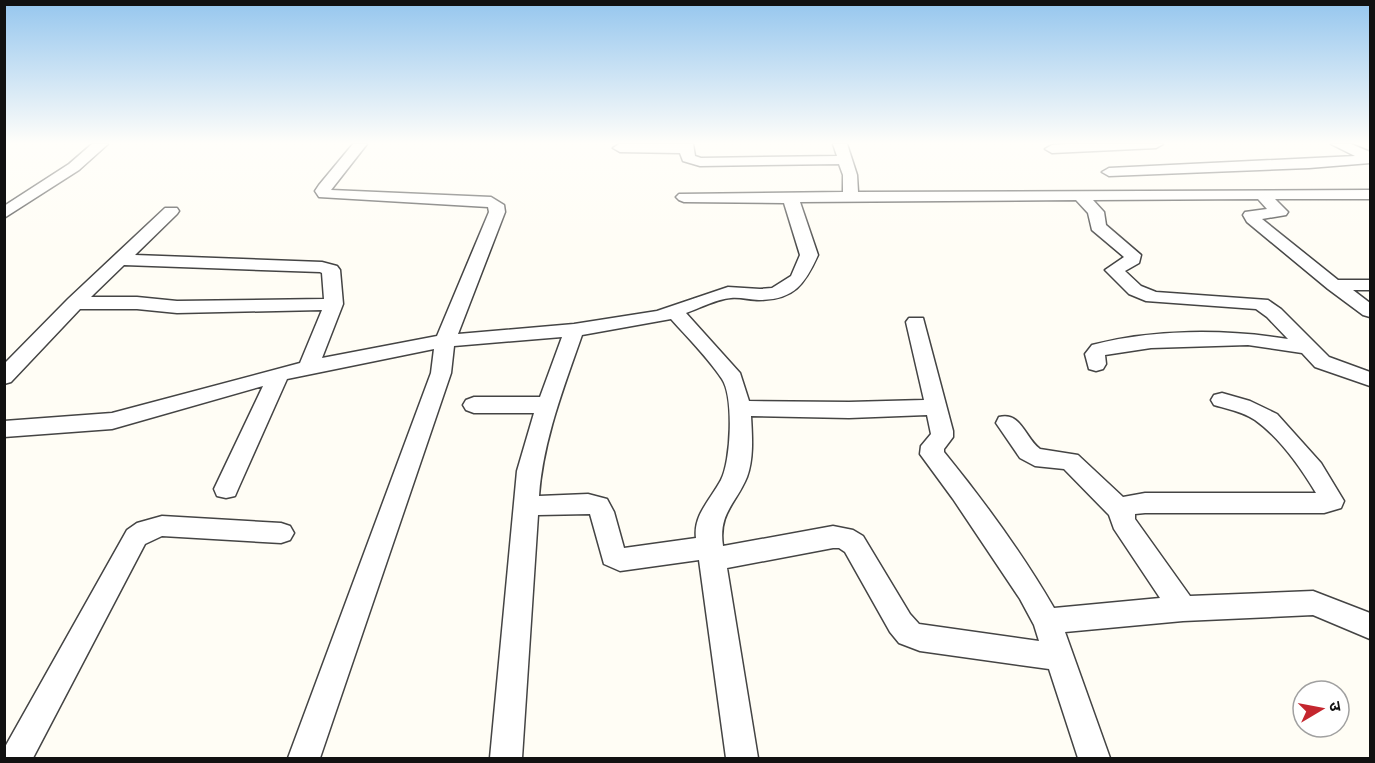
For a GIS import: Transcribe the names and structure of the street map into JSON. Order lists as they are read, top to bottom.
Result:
{
  "north": "right"
}
